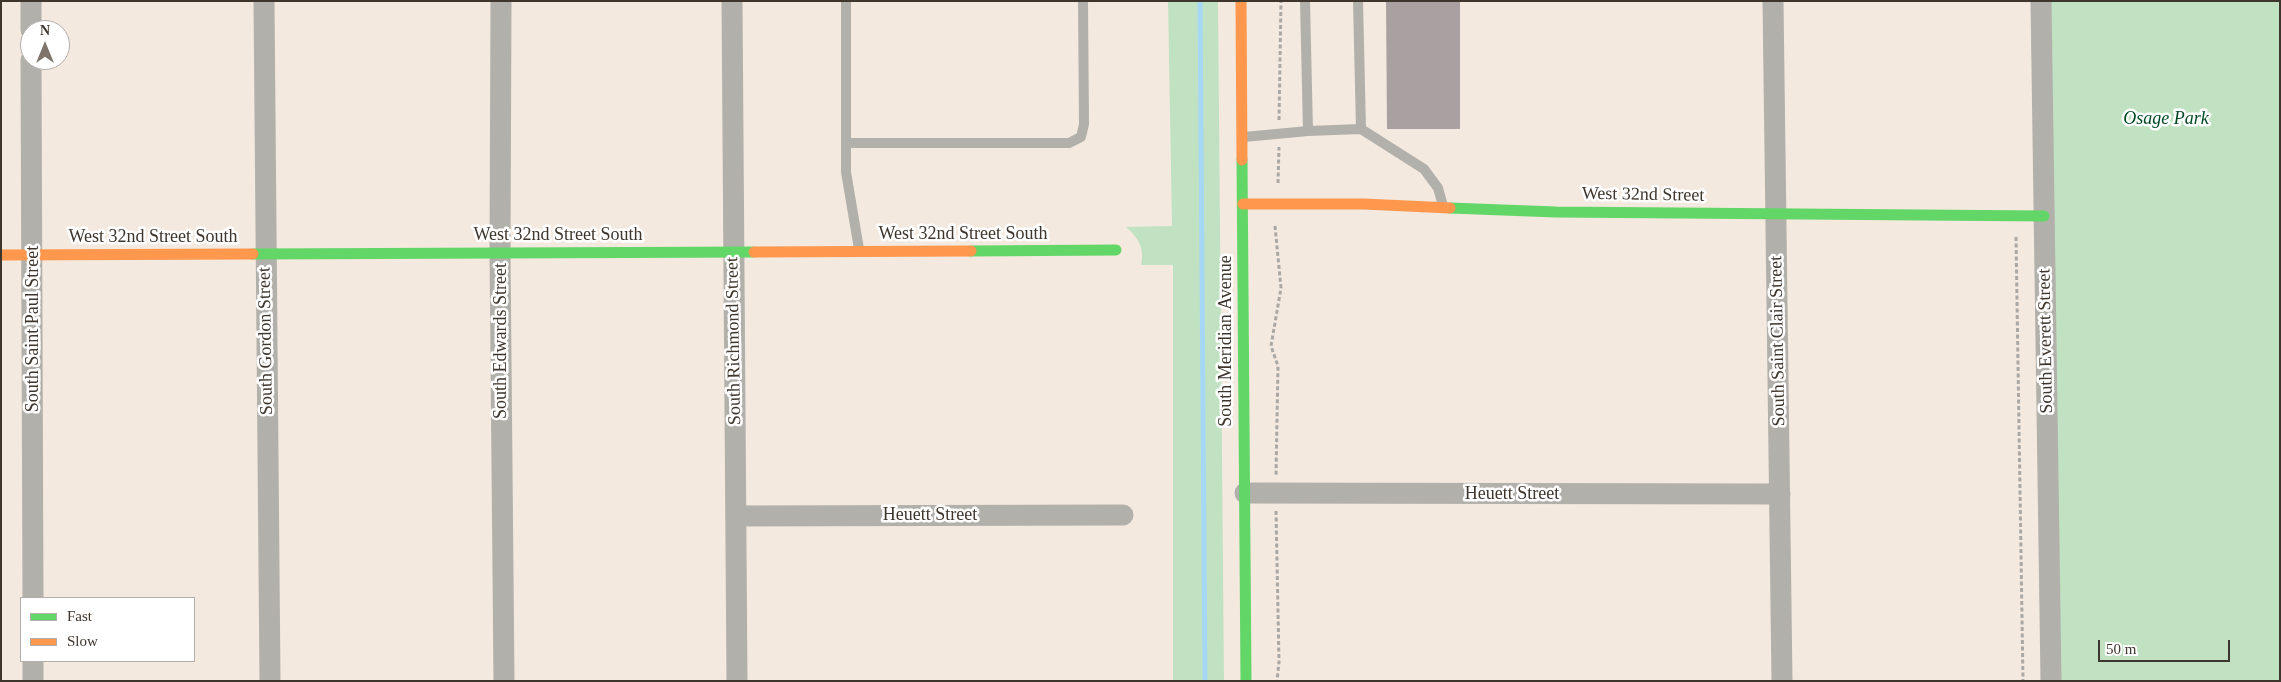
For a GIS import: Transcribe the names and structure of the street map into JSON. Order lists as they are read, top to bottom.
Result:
{
  "streets": {
    "street": [
      "West 32nd Street",
      "West 32nd Street South",
      "South Saint Paul Street",
      "South Gordon Street",
      "South Edwards Street",
      "South Richmond Street",
      "South Meridian Avenue",
      "South Saint Clair Street",
      "South Everett Street",
      "Heuett Street"
    ]
  },
  "crossings": [
    ["West 32nd Street", "South Meridian Avenue"],
    ["West 32nd Street", "South Saint Clair Street"],
    ["West 32nd Street", "South Everett Street"],
    ["West 32nd Street South", "South Saint Paul Street"],
    ["West 32nd Street South", "South Gordon Street"],
    ["West 32nd Street South", "South Edwards Street"],
    ["West 32nd Street South", "South Richmond Street"],
    ["South Richmond Street", "Heuett Street"],
    ["South Meridian Avenue", "Heuett Street"],
    ["South Saint Clair Street", "Heuett Street"]
  ],
  "parks": ["Osage Park"],
  "legend": ["Fast", "Slow"],
  "scale_bar": "50 m",
  "north": "top"
}
